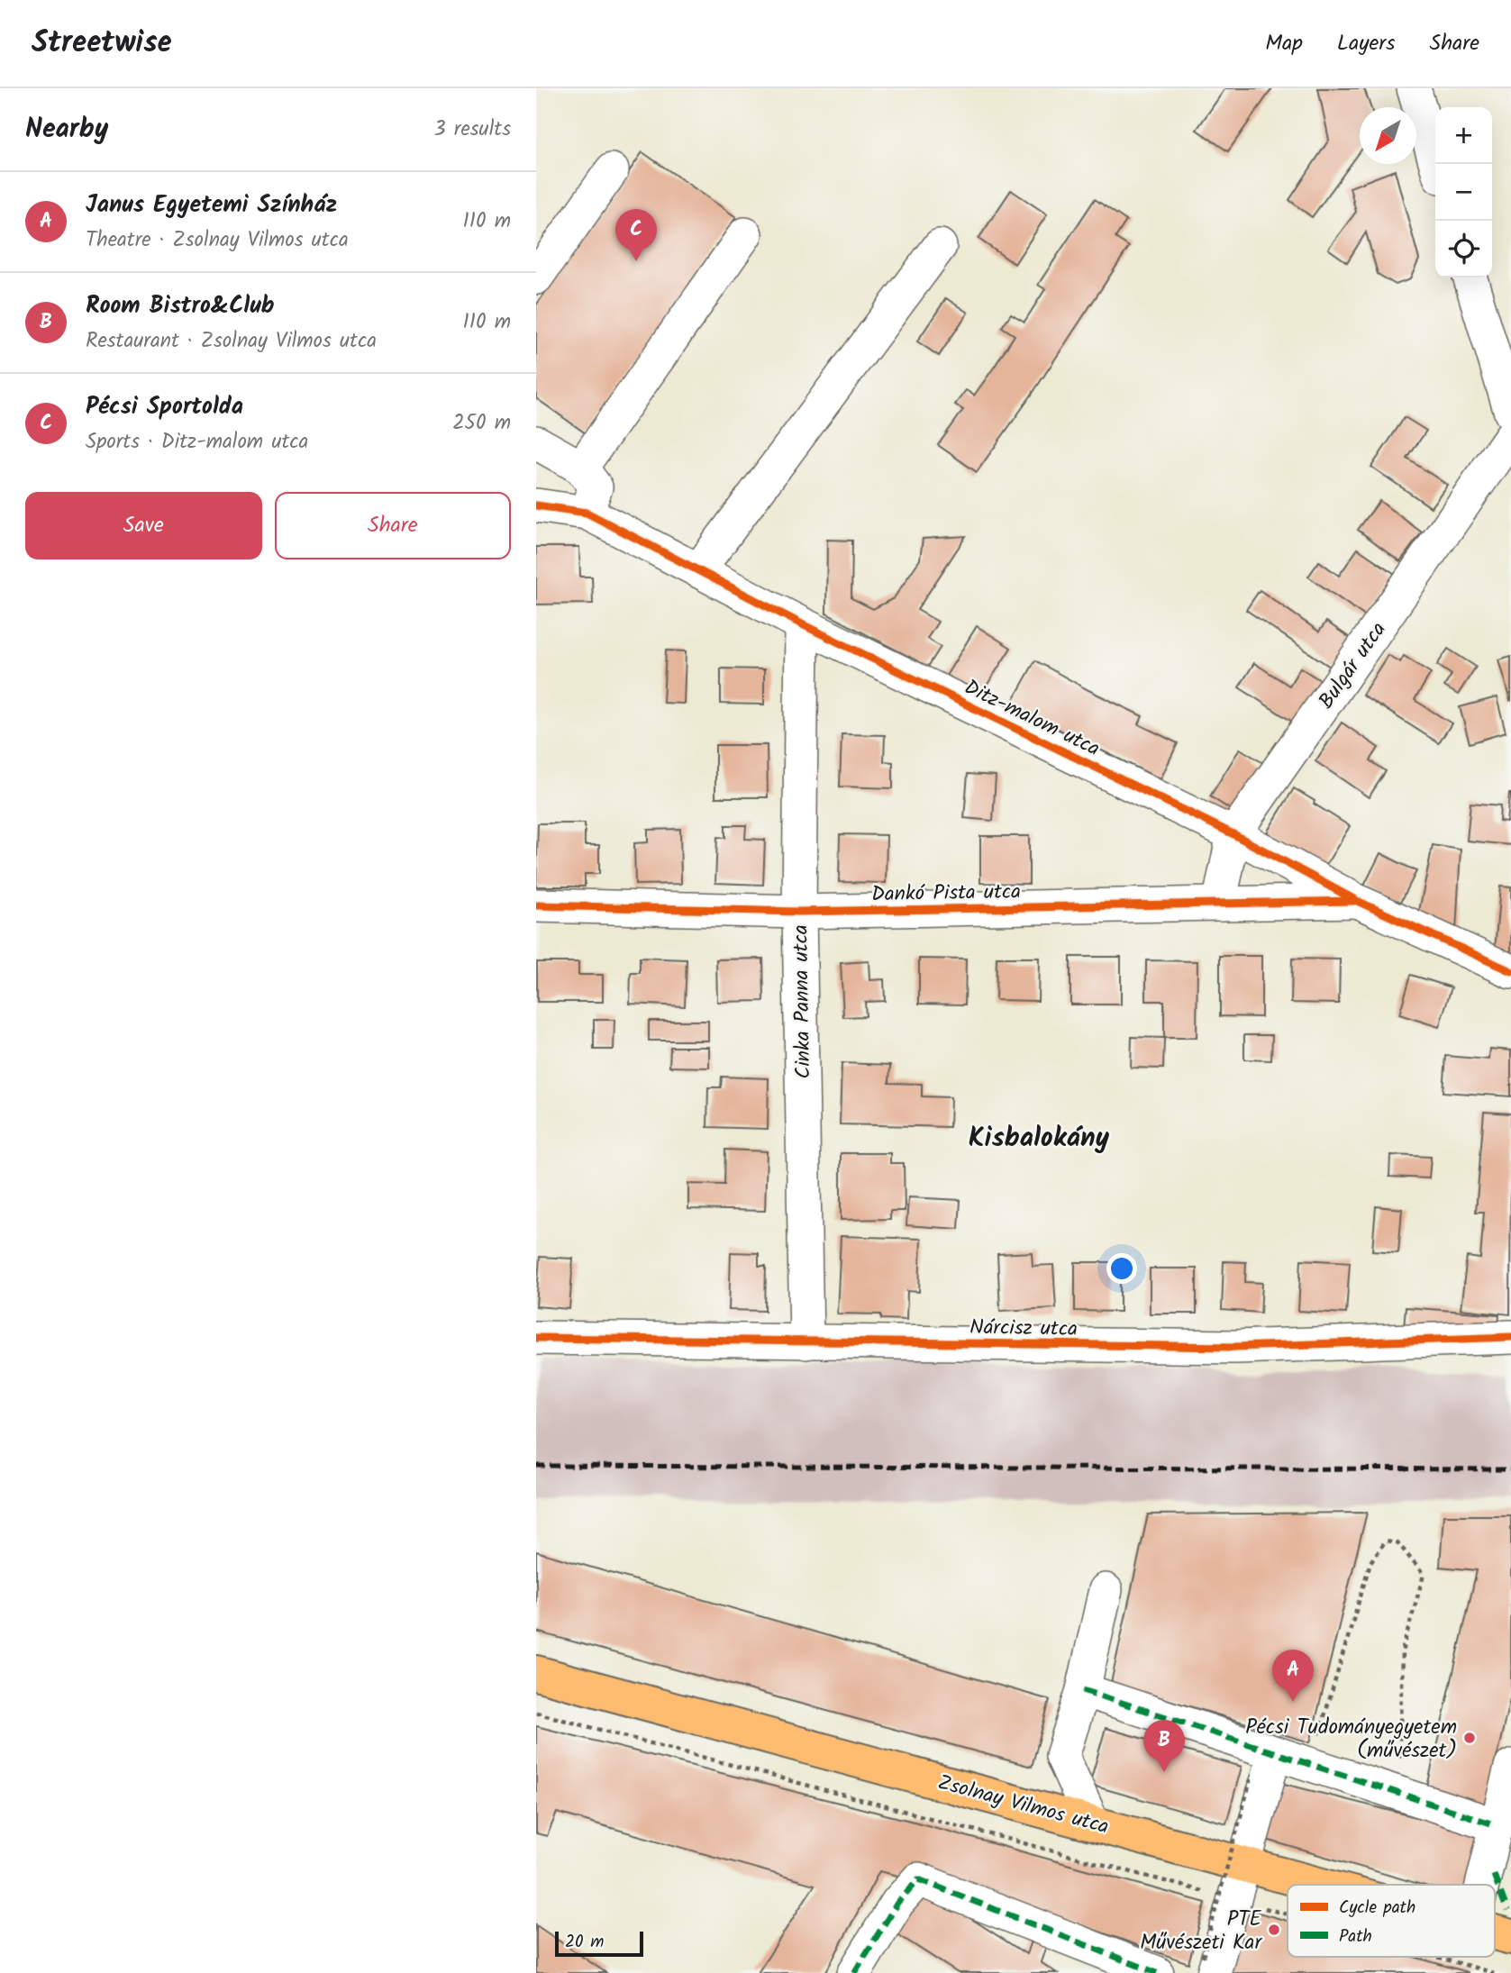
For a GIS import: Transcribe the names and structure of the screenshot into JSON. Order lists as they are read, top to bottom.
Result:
{
  "streets": {
    "main road": ["Zsolnay Vilmos utca"],
    "street": [
      "Bulgár utca",
      "Ditz-malom utca",
      "Dankó Pista utca",
      "Cinka Panna utca",
      "Nárcisz utca"
    ]
  },
  "crossings": [
    ["Bulgár utca", "Ditz-malom utca"],
    ["Bulgár utca", "Dankó Pista utca"],
    ["Ditz-malom utca", "Dankó Pista utca"],
    ["Ditz-malom utca", "Cinka Panna utca"],
    ["Dankó Pista utca", "Cinka Panna utca"],
    ["Cinka Panna utca", "Nárcisz utca"]
  ],
  "districts": ["Kisbalokány"],
  "places": ["Pécsi Tudományegyetem (művészet)", "PTE Művészeti Kar"],
  "legend": ["Cycle path", "Path"],
  "scale_bar": "20 m",
  "north": "bottom left",
  "page": {
    "header": "Streetwise",
    "nav": ["Map", "Layers", "Share"],
    "heading": ["Nearby", "3 results"],
    "map_buttons": ["+", "−"],
    "list": [
      {
        "mark": "A",
        "name": "Janus Egyetemi Színház",
        "note": "Theatre · Zsolnay Vilmos utca",
        "value": "110 m"
      },
      {
        "mark": "B",
        "name": "Room Bistro&Club",
        "note": "Restaurant · Zsolnay Vilmos utca",
        "value": "110 m"
      },
      {
        "mark": "C",
        "name": "Pécsi Sportolda",
        "note": "Sports · Ditz-malom utca",
        "value": "250 m"
      }
    ],
    "pins": ["C", "A", "B"],
    "buttons": ["Save", "Share"],
    "scale": "20 m"
  }
}
